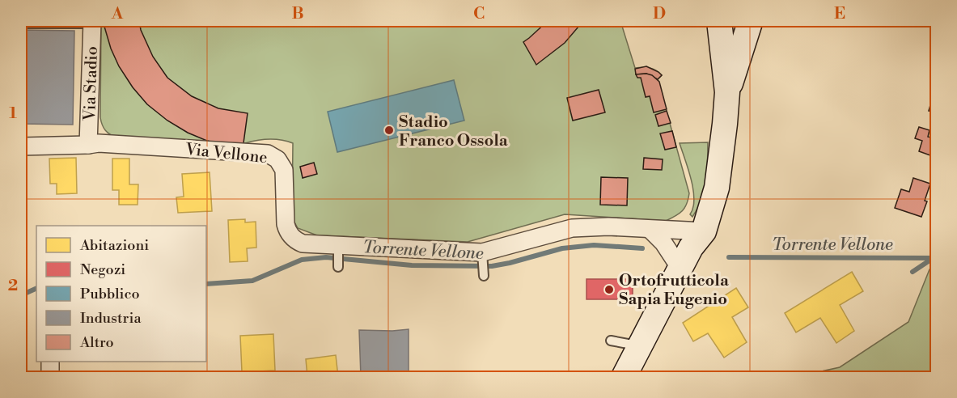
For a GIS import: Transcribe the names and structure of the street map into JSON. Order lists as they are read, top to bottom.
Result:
{
  "streets": {
    "street": ["Via Stadio", "Via Vellone"]
  },
  "crossings": [
    ["Via Stadio", "Via Vellone"]
  ],
  "water": ["Torrente Vellone"],
  "places": ["Stadio Franco Ossola", "Ortofrutticola Sapia Eugenio"],
  "legend": [
    "Abitazioni",
    "Negozi",
    "Pubblico",
    "Industria",
    "Altro"
  ],
  "grid": {
    "columns": [
      "A",
      "B",
      "C",
      "D",
      "E"
    ],
    "rows": ["1", "2"]
  }
}
